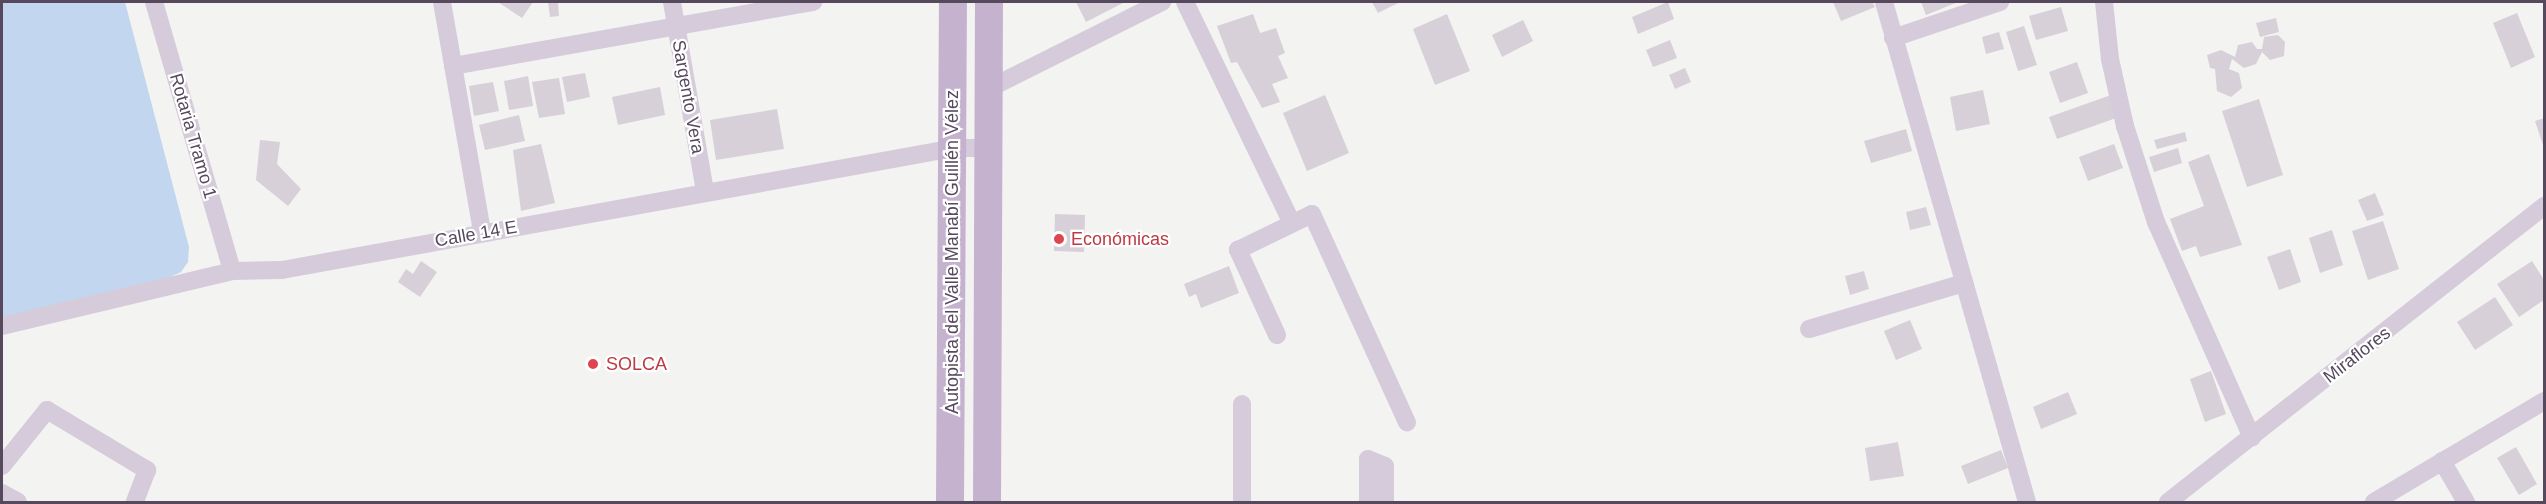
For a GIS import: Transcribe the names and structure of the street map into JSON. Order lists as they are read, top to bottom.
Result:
{
  "streets": {
    "main road": ["Autopista del Valle Manabí Guillén Vélez"],
    "street": [
      "Sargento Vera",
      "Rotaria Tramo 1",
      "Calle 14 E",
      "Miraflores"
    ]
  },
  "crossings": [
    ["Sargento Vera", "Calle 14 E"],
    ["Rotaria Tramo 1", "Calle 14 E"],
    ["Calle 14 E", "Autopista del Valle Manabí Guillén Vélez"]
  ],
  "places": ["Económicas", "SOLCA"]
}
